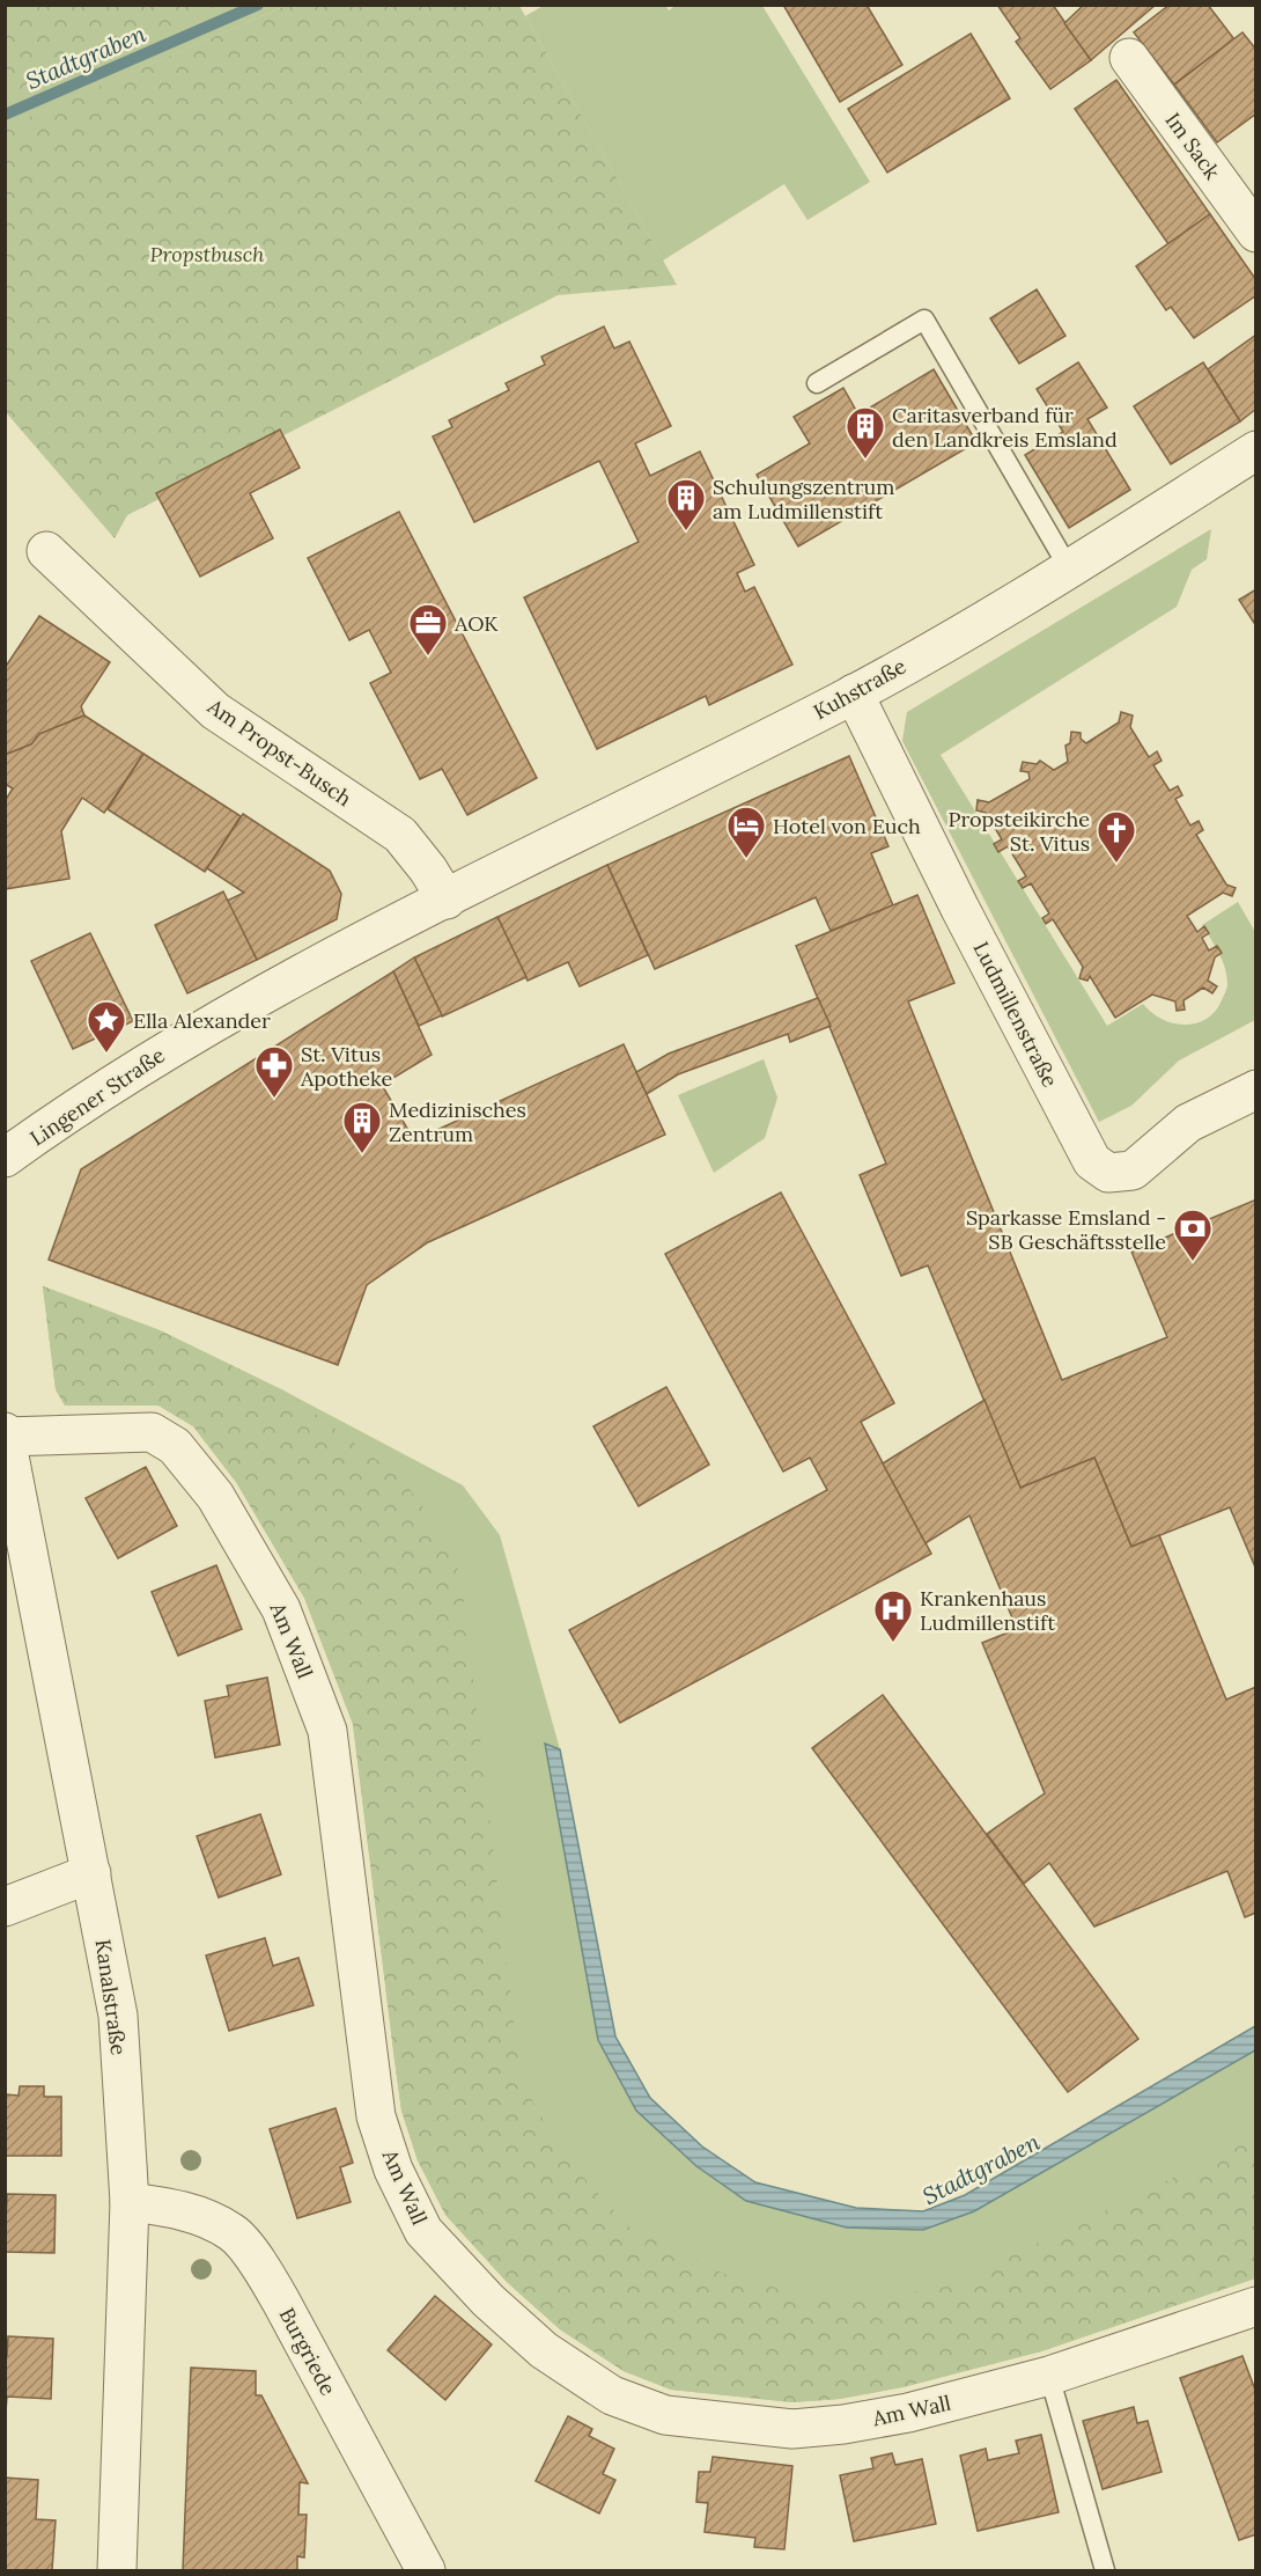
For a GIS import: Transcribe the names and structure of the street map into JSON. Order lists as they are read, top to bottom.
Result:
{
  "streets": {
    "street": [
      "Im Sack",
      "Kuhstraße",
      "Am Propst-Busch",
      "Ludmillenstraße",
      "Lingener Straße",
      "Am Wall",
      "Kanalstraße",
      "Burgriede"
    ]
  },
  "crossings": [
    ["Kuhstraße", "Am Propst-Busch"],
    ["Kuhstraße", "Ludmillenstraße"],
    ["Kuhstraße", "Lingener Straße"],
    ["Am Propst-Busch", "Lingener Straße"],
    ["Am Wall", "Kanalstraße"],
    ["Kanalstraße", "Burgriede"]
  ],
  "water": ["Stadtgraben"],
  "parks": ["Propstbusch"],
  "places": {
    "building": ["Caritasverband für den Landkreis Emsland", "Schulungszentrum am Ludmillenstift", "Medizinisches Zentrum"],
    "office": ["AOK"],
    "hotel": ["Hotel von Euch"],
    "church": ["Propsteikirche St. Vitus"],
    "place": ["Ella Alexander"],
    "pharmacy": ["St. Vitus Apotheke"],
    "bank": ["Sparkasse Emsland - SB Geschäftsstelle"],
    "hospital": ["Krankenhaus Ludmillenstift"]
  }
}
